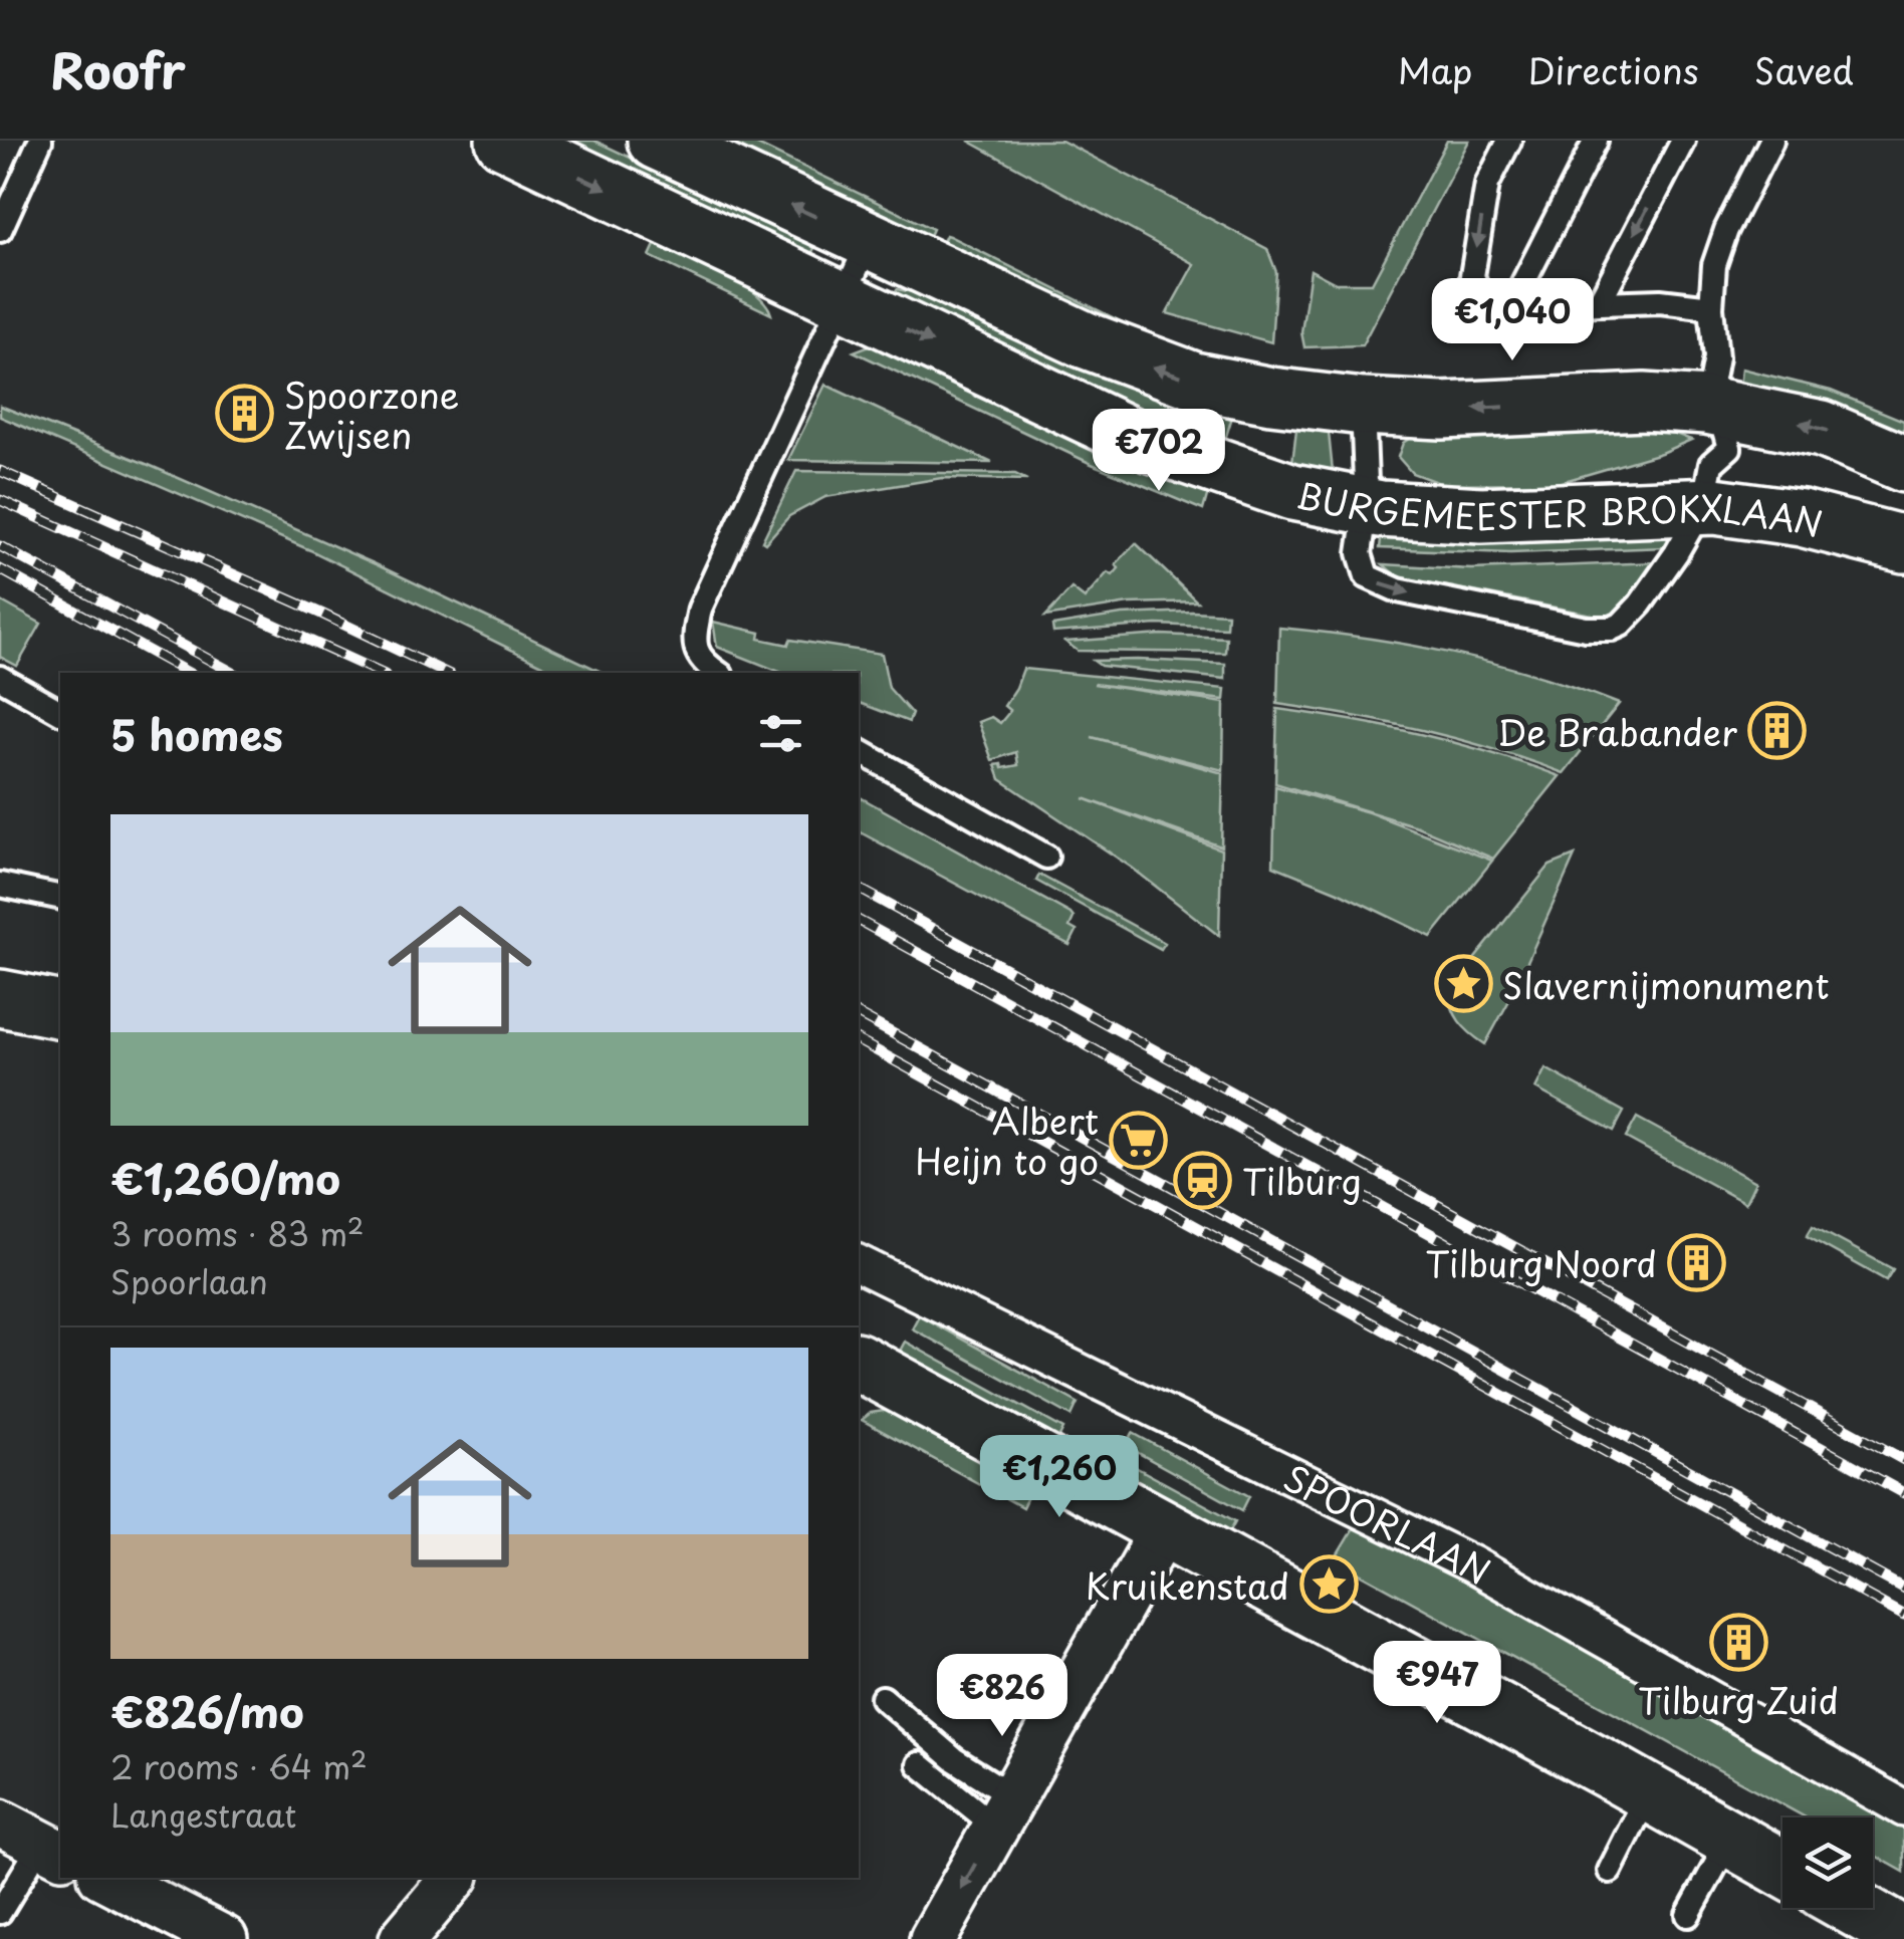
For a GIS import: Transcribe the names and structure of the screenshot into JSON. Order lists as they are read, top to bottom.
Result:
{
  "streets": {
    "street": ["BURGEMEESTER BROKXLAAN", "SPOORLAAN"]
  },
  "places": {
    "building": [
      "Spoorzone Zwijsen",
      "De Brabander",
      "Tilburg Noord",
      "Tilburg Zuid"
    ],
    "place": ["Slavernijmonument", "Kruikenstad"],
    "supermarket": ["Albert Heijn to go"],
    "station": ["Tilburg"]
  },
  "page": {
    "header": "Roofr",
    "nav": ["Map", "Directions", "Saved"],
    "price": [
      "€1,040",
      "€702",
      "€1,260",
      "€947",
      "€826"
    ],
    "heading": "5 homes",
    "list": [
      {
        "name": "€1,260/mo",
        "note": "3 rooms · 83 m² · Spoorlaan"
      },
      {
        "name": "€826/mo",
        "note": "2 rooms · 64 m² · Langestraat"
      }
    ]
  }
}
